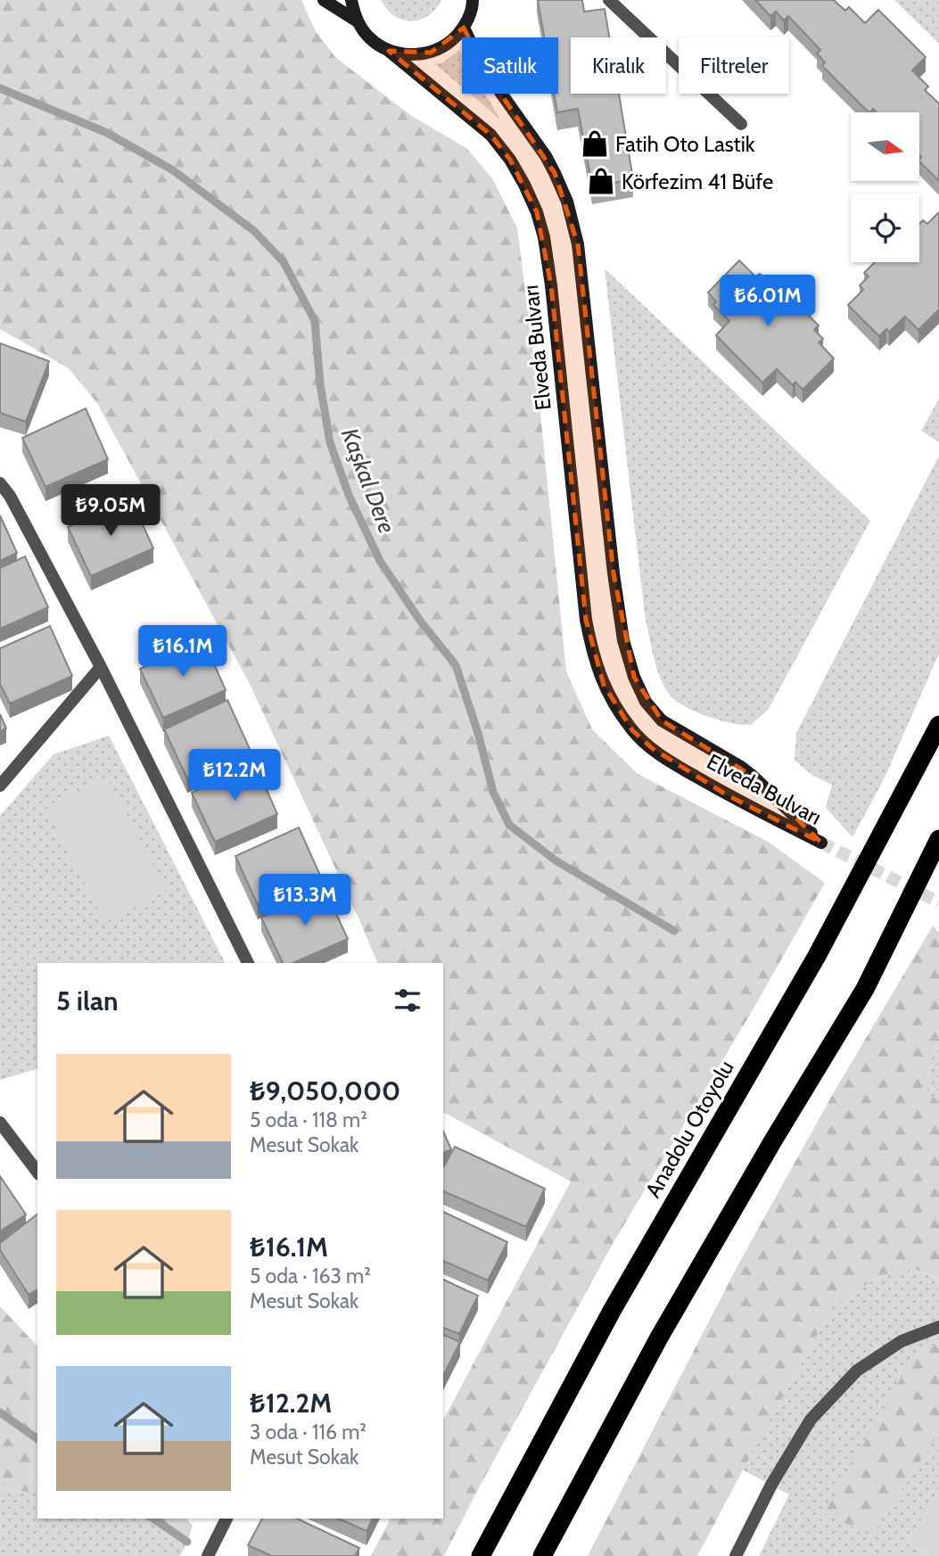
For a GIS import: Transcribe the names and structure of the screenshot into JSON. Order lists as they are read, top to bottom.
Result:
{
  "streets": {
    "highway": ["Anadolu Otoyolu"],
    "main road": ["Elveda Bulvarı"]
  },
  "water": ["Kaşkal Dere"],
  "places": {
    "shop": ["Fatih Oto Lastik", "Körfezim 41 Büfe"]
  },
  "north": "right",
  "page": {
    "chip": ["Satılık", "Kiralık", "Filtreler"],
    "price": [
      "₺6.01M",
      "₺9.05M",
      "₺16.1M",
      "₺12.2M",
      "₺13.3M"
    ],
    "heading": "5 ilan",
    "list": [
      {
        "name": "₺9,050,000",
        "note": "5 oda · 118 m² · Mesut Sokak"
      },
      {
        "name": "₺16.1M",
        "note": "5 oda · 163 m² · Mesut Sokak"
      },
      {
        "name": "₺12.2M",
        "note": "3 oda · 116 m² · Mesut Sokak"
      }
    ]
  }
}
